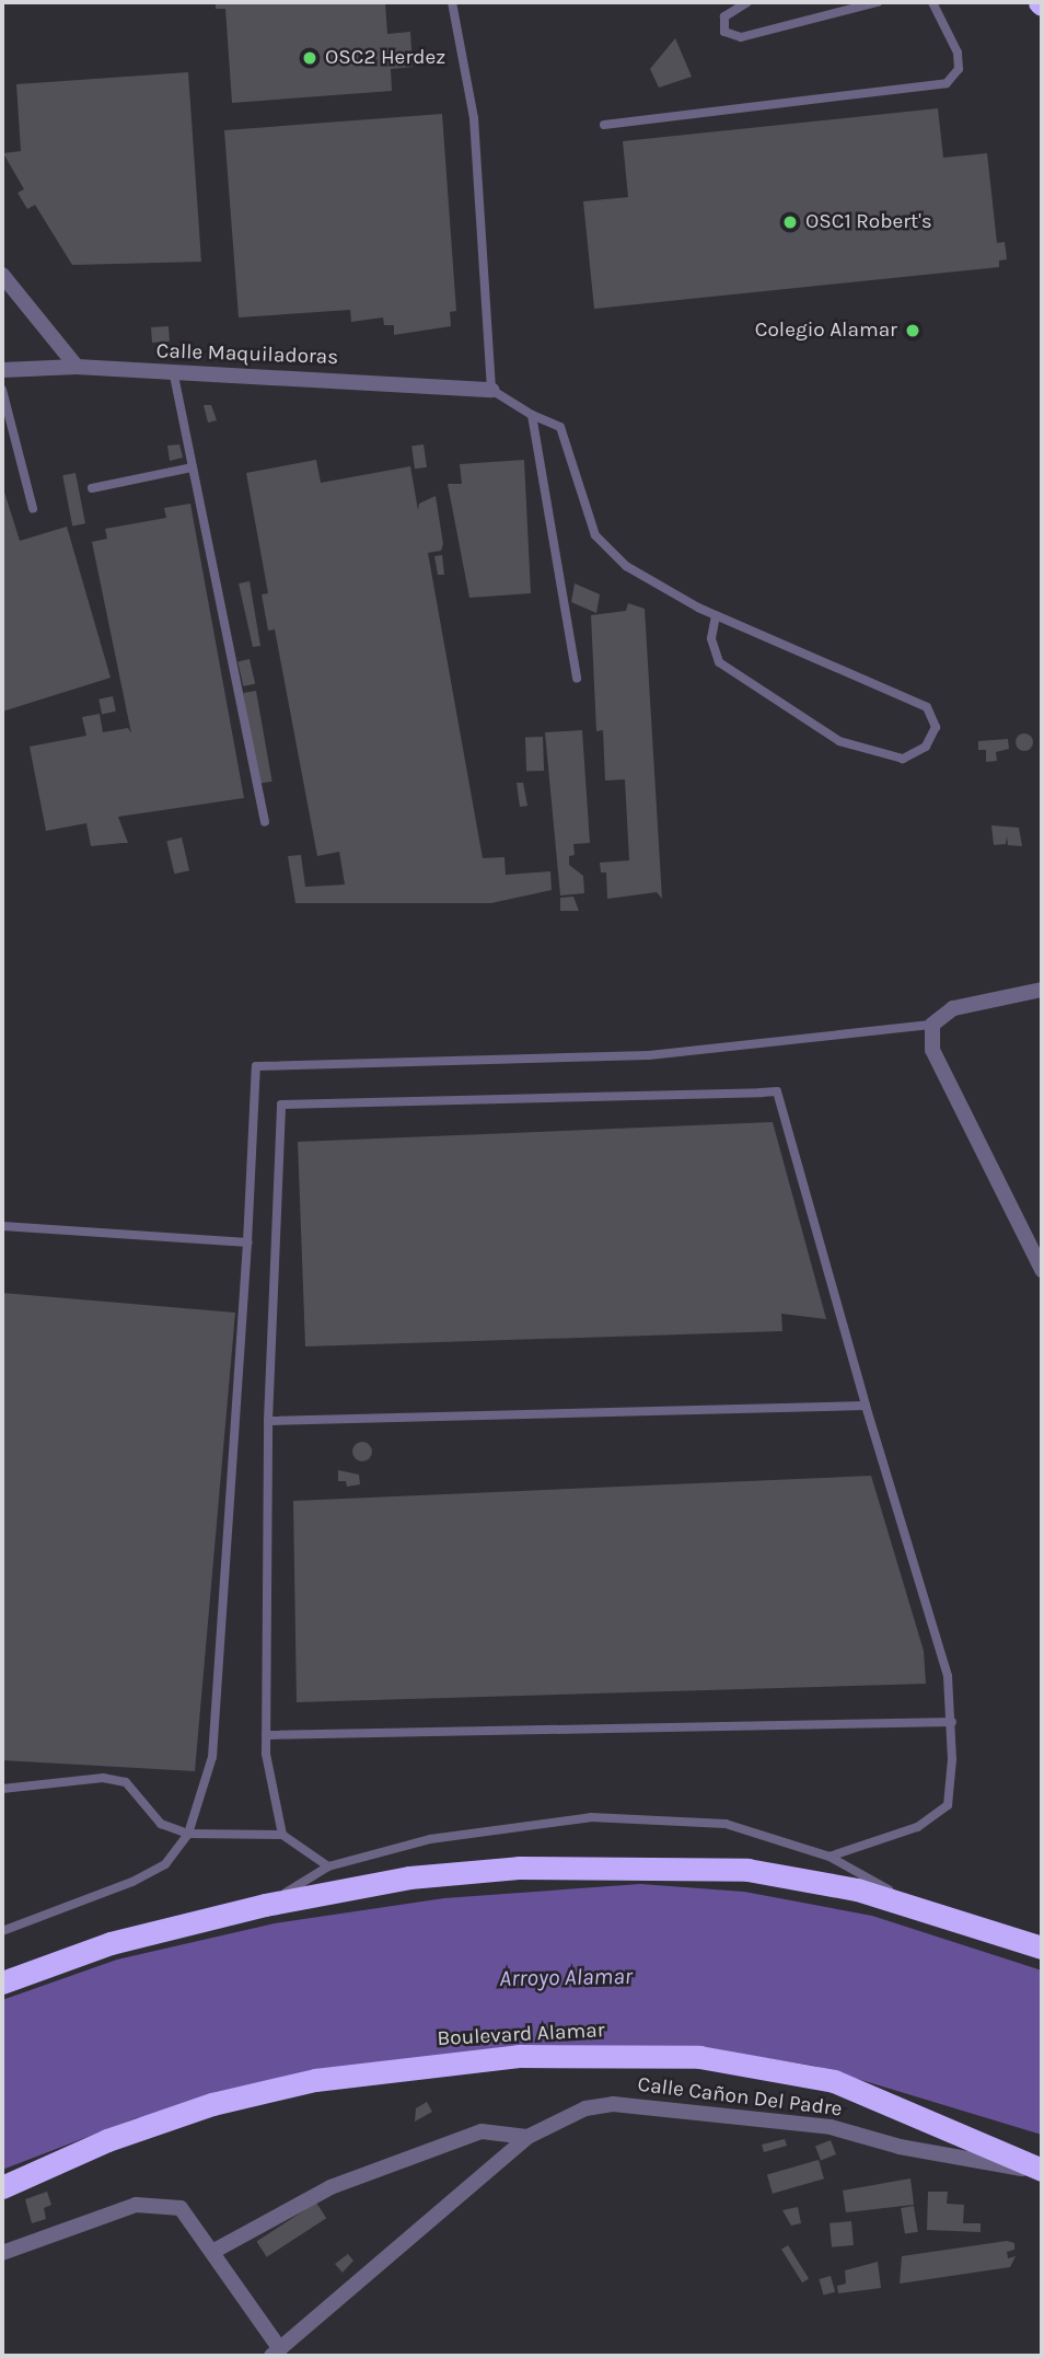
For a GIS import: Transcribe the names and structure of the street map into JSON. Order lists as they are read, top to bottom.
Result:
{
  "streets": {
    "highway": ["Boulevard Alamar"],
    "street": ["Calle Maquiladoras", "Calle Cañon Del Padre"]
  },
  "crossings": [
    ["Boulevard Alamar", "Calle Cañon Del Padre"]
  ],
  "water": ["Arroyo Alamar"],
  "places": ["OSC2 Herdez", "OSC1 Robert's", "Colegio Alamar"]
}
